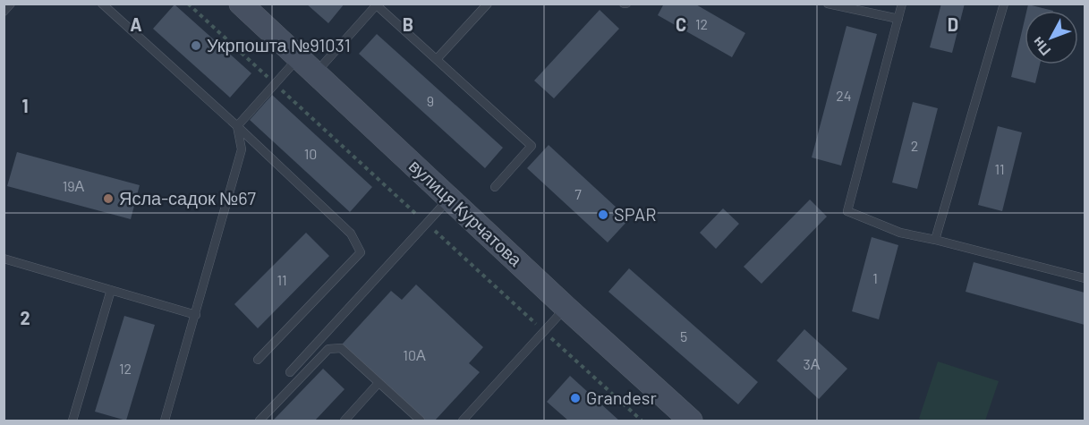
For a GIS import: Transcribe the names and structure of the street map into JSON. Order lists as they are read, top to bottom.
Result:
{
  "streets": {
    "main road": ["вулиця Курчатова"]
  },
  "places": [
    "Укрпошта №91031",
    "Ясла-садок №67",
    "SPAR",
    "Grandesr"
  ],
  "house_numbers": [
    "12",
    "24",
    "9",
    "2",
    "10",
    "11",
    "19А",
    "7",
    "1",
    "11",
    "5",
    "10А",
    "3А",
    "12"
  ],
  "north": "bottom left",
  "grid": {
    "columns": [
      "A",
      "B",
      "C",
      "D"
    ],
    "rows": ["1", "2"]
  }
}
